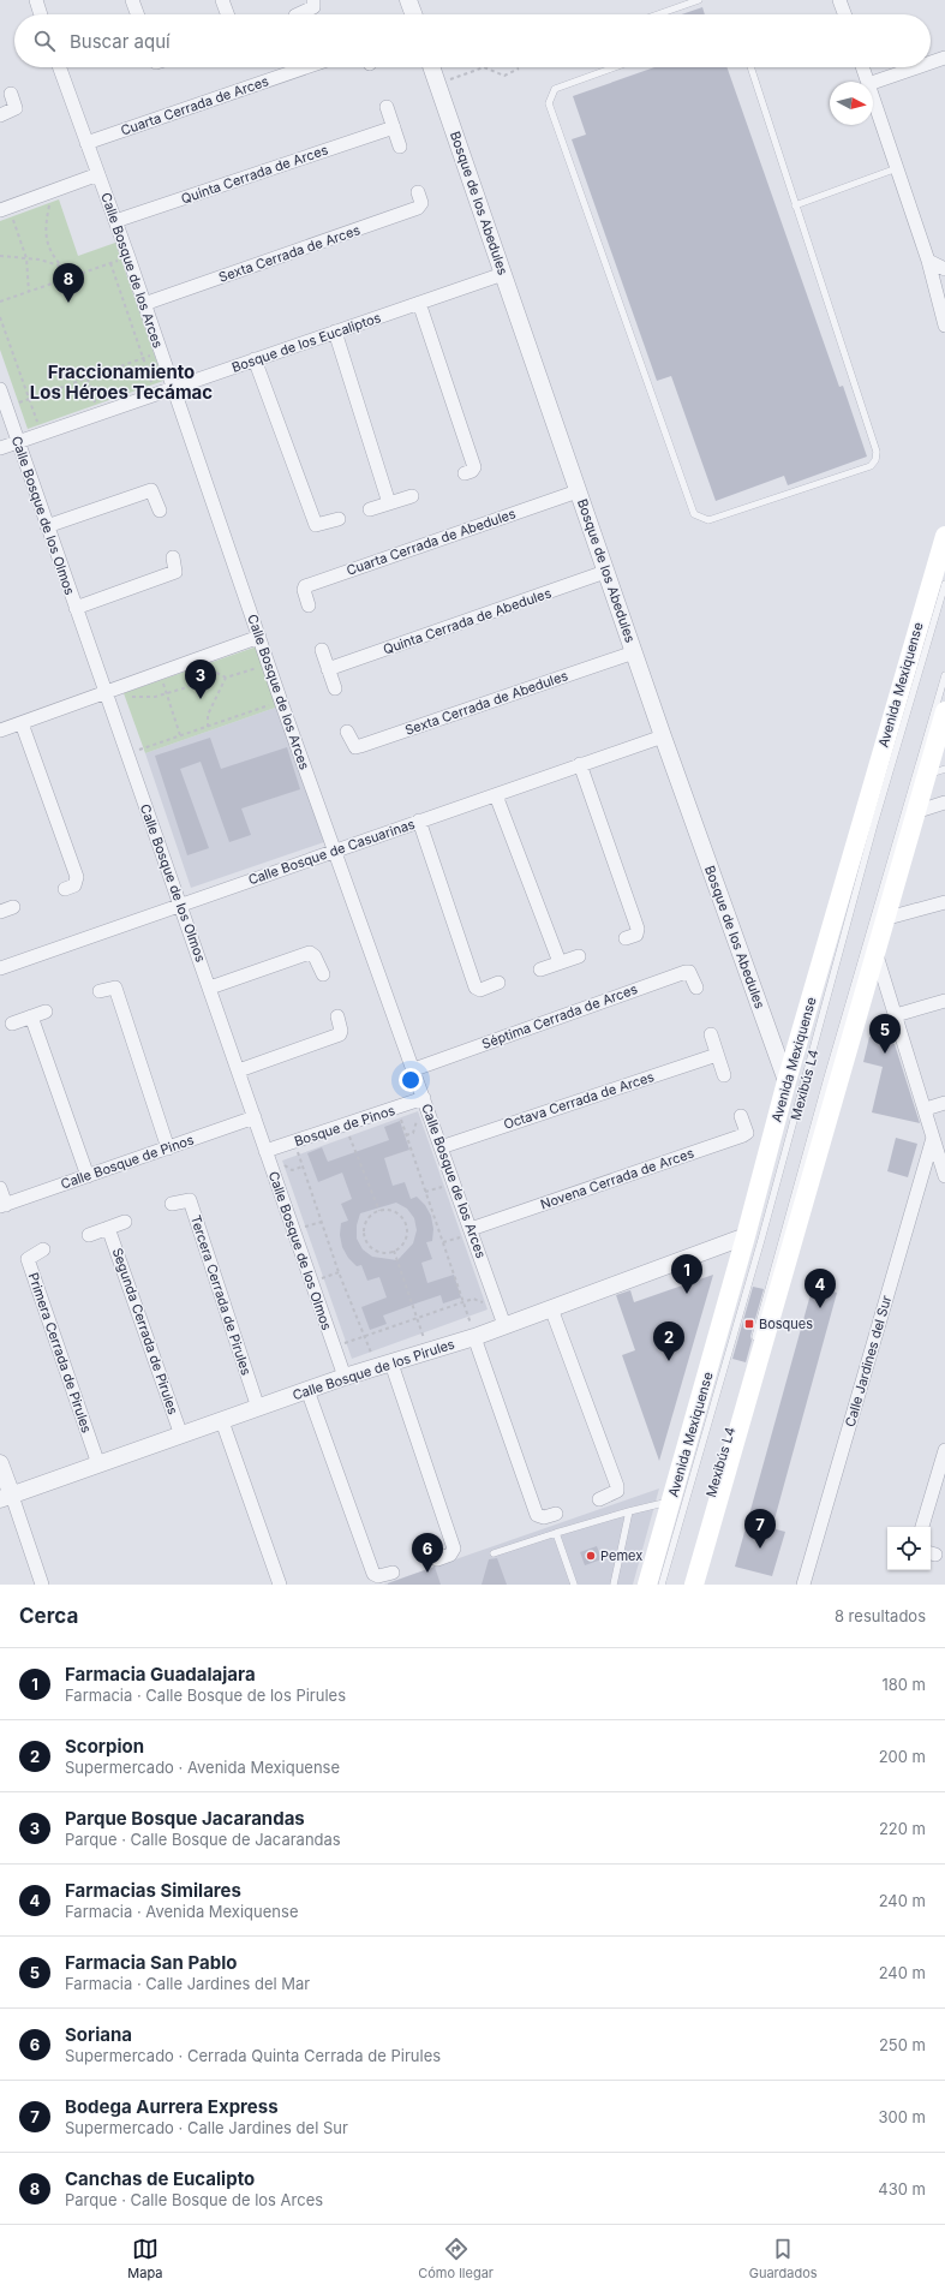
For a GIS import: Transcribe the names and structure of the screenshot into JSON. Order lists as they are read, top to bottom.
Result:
{
  "streets": {
    "main road": ["Avenida Mexiquense"],
    "street": [
      "Cuarta Cerrada de Arces",
      "Quinta Cerrada de Arces",
      "Bosque de los Abedules",
      "Sexta Cerrada de Arces",
      "Calle Bosque de los Arces",
      "Bosque de los Eucaliptos",
      "Calle Bosque de los Olmos",
      "Cuarta Cerrada de Abedules",
      "Quinta Cerrada de Abedules",
      "Sexta Cerrada de Abedules",
      "Calle Bosque de Casuarinas",
      "Séptima Cerrada de Arces",
      "Octava Cerrada de Arces",
      "Bosque de Pinos",
      "Calle Bosque de Pinos",
      "Novena Cerrada de Arces",
      "Tercera Cerrada de Pirules",
      "Segunda Cerrada de Pirules",
      "Primera Cerrada de Pirules",
      "Calle Jardines del Sur",
      "Calle Bosque de los Pirules"
    ],
    "lane": ["Mexibús L4"]
  },
  "crossings": [
    ["Cuarta Cerrada de Arces", "Calle Bosque de los Arces"],
    ["Quinta Cerrada de Arces", "Calle Bosque de los Arces"],
    ["Bosque de los Abedules", "Bosque de los Eucaliptos"],
    ["Bosque de los Abedules", "Cuarta Cerrada de Abedules"],
    ["Bosque de los Abedules", "Quinta Cerrada de Abedules"],
    ["Bosque de los Abedules", "Avenida Mexiquense"],
    ["Bosque de los Abedules", "Sexta Cerrada de Abedules"],
    ["Bosque de los Abedules", "Calle Bosque de Casuarinas"],
    ["Sexta Cerrada de Arces", "Calle Bosque de los Arces"],
    ["Calle Bosque de los Arces", "Bosque de los Eucaliptos"],
    ["Calle Bosque de los Arces", "Calle Bosque de Casuarinas"],
    ["Calle Bosque de los Arces", "Séptima Cerrada de Arces"],
    ["Calle Bosque de los Arces", "Octava Cerrada de Arces"],
    ["Calle Bosque de los Arces", "Bosque de Pinos"],
    ["Calle Bosque de los Arces", "Novena Cerrada de Arces"],
    ["Calle Bosque de los Arces", "Calle Bosque de los Pirules"],
    ["Bosque de los Eucaliptos", "Calle Bosque de los Olmos"],
    ["Calle Bosque de los Olmos", "Calle Bosque de Casuarinas"],
    ["Calle Bosque de los Olmos", "Bosque de Pinos"],
    ["Calle Bosque de los Olmos", "Calle Bosque de Pinos"],
    ["Calle Bosque de los Olmos", "Calle Bosque de los Pirules"],
    ["Avenida Mexiquense", "Calle Bosque de los Pirules"],
    ["Tercera Cerrada de Pirules", "Calle Bosque de los Pirules"],
    ["Segunda Cerrada de Pirules", "Calle Bosque de los Pirules"],
    ["Primera Cerrada de Pirules", "Calle Bosque de los Pirules"]
  ],
  "districts": ["Fraccionamiento Los Héroes Tecámac"],
  "places": {
    "transit": ["Bosques"],
    "other": ["Pemex"]
  },
  "north": "right",
  "page": {
    "search": "Buscar aquí",
    "pins": [
      "8",
      "3",
      "5",
      "1",
      "4",
      "2",
      "7",
      "6"
    ],
    "heading": ["Cerca", "8 resultados"],
    "list": [
      {
        "mark": "1",
        "name": "Farmacia Guadalajara",
        "note": "Farmacia · Calle Bosque de los Pirules",
        "value": "180 m"
      },
      {
        "mark": "2",
        "name": "Scorpion",
        "note": "Supermercado · Avenida Mexiquense",
        "value": "200 m"
      },
      {
        "mark": "3",
        "name": "Parque Bosque Jacarandas",
        "note": "Parque · Calle Bosque de Jacarandas",
        "value": "220 m"
      },
      {
        "mark": "4",
        "name": "Farmacias Similares",
        "note": "Farmacia · Avenida Mexiquense",
        "value": "240 m"
      },
      {
        "mark": "5",
        "name": "Farmacia San Pablo",
        "note": "Farmacia · Calle Jardines del Mar",
        "value": "240 m"
      },
      {
        "mark": "6",
        "name": "Soriana",
        "note": "Supermercado · Cerrada Quinta Cerrada de Pirules",
        "value": "250 m"
      },
      {
        "mark": "7",
        "name": "Bodega Aurrera Express",
        "note": "Supermercado · Calle Jardines del Sur",
        "value": "300 m"
      },
      {
        "mark": "8",
        "name": "Canchas de Eucalipto",
        "note": "Parque · Calle Bosque de los Arces",
        "value": "430 m"
      }
    ],
    "nav": ["Mapa", "Cómo llegar", "Guardados"]
  }
}
